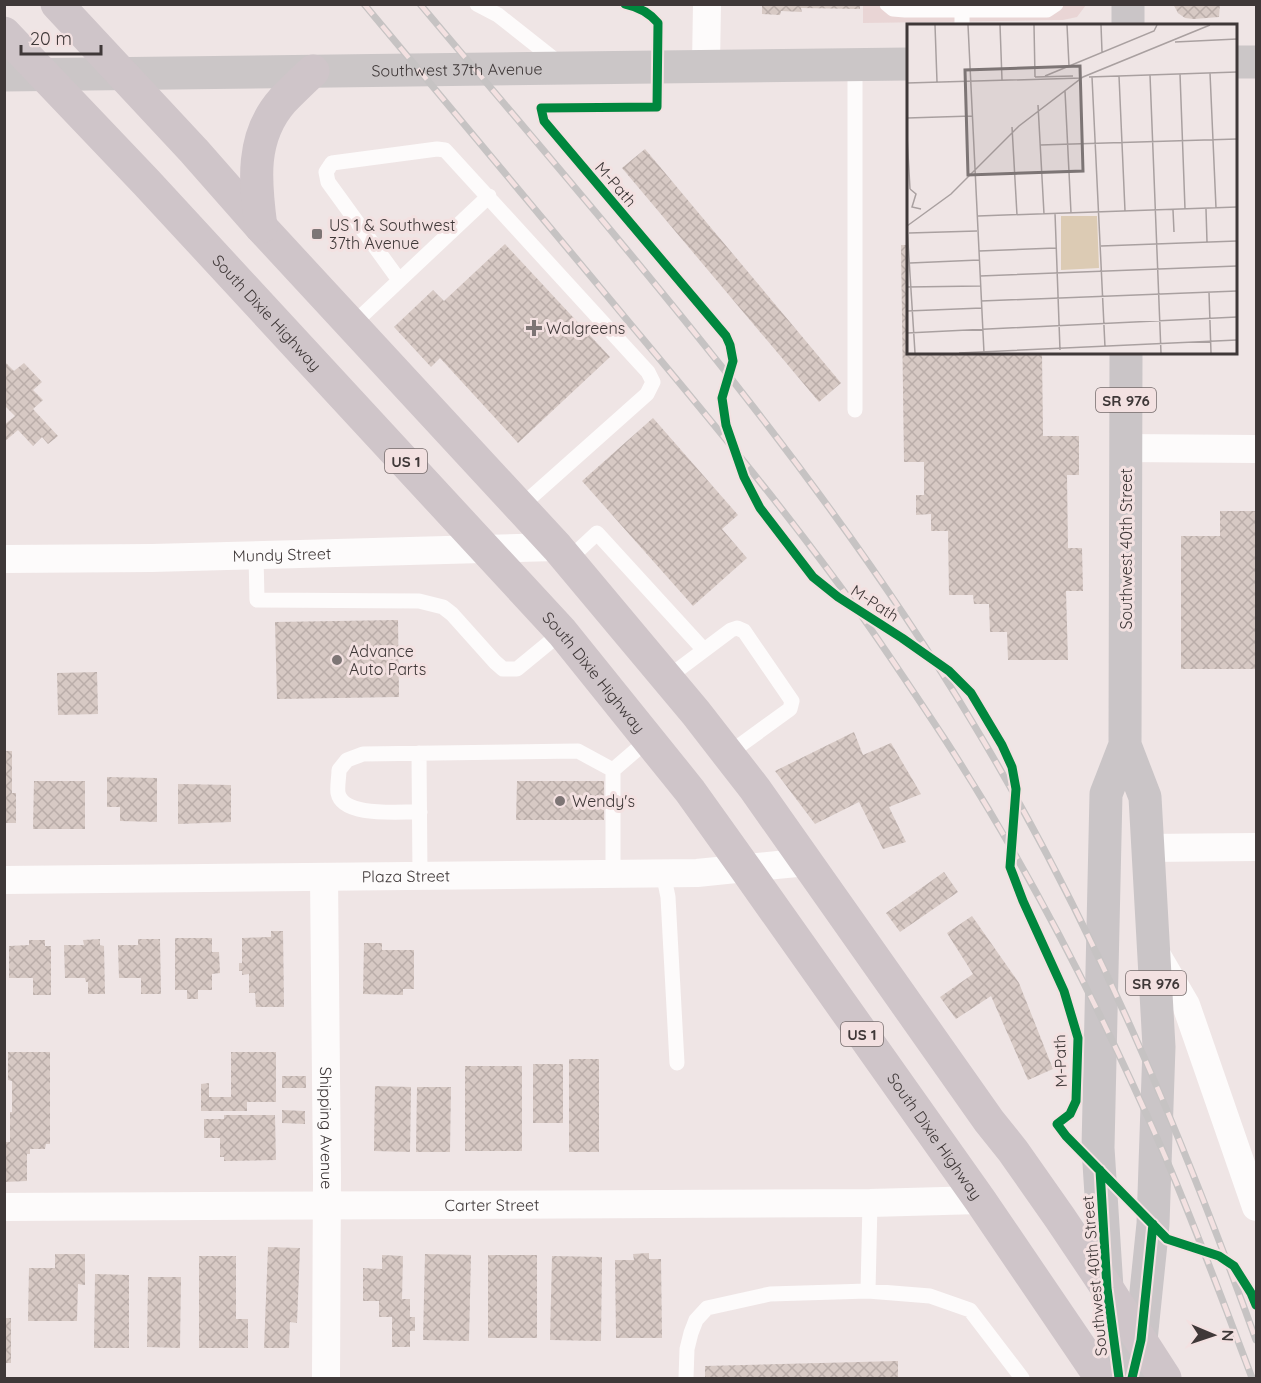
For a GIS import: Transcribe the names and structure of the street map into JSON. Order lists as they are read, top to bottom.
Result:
{
  "streets": {
    "highway": ["South Dixie Highway", "US 1"],
    "main road": ["Southwest 37th Avenue", "SR 976", "Southwest 40th Street"],
    "street": [
      "Mundy Street",
      "Plaza Street",
      "Shipping Avenue",
      "Carter Street"
    ],
    "cycle path": ["M-Path"]
  },
  "crossings": [
    ["Southwest 37th Avenue", "South Dixie Highway"],
    ["South Dixie Highway", "Mundy Street"],
    ["South Dixie Highway", "Plaza Street"],
    ["South Dixie Highway", "Carter Street"],
    ["Plaza Street", "Shipping Avenue"],
    ["Shipping Avenue", "Carter Street"]
  ],
  "places": {
    "transit": ["US 1 & Southwest 37th Avenue"],
    "health": ["Walgreens"],
    "other": ["Advance Auto Parts", "Wendy's"]
  },
  "scale_bar": "20 m",
  "north": "right"
}
